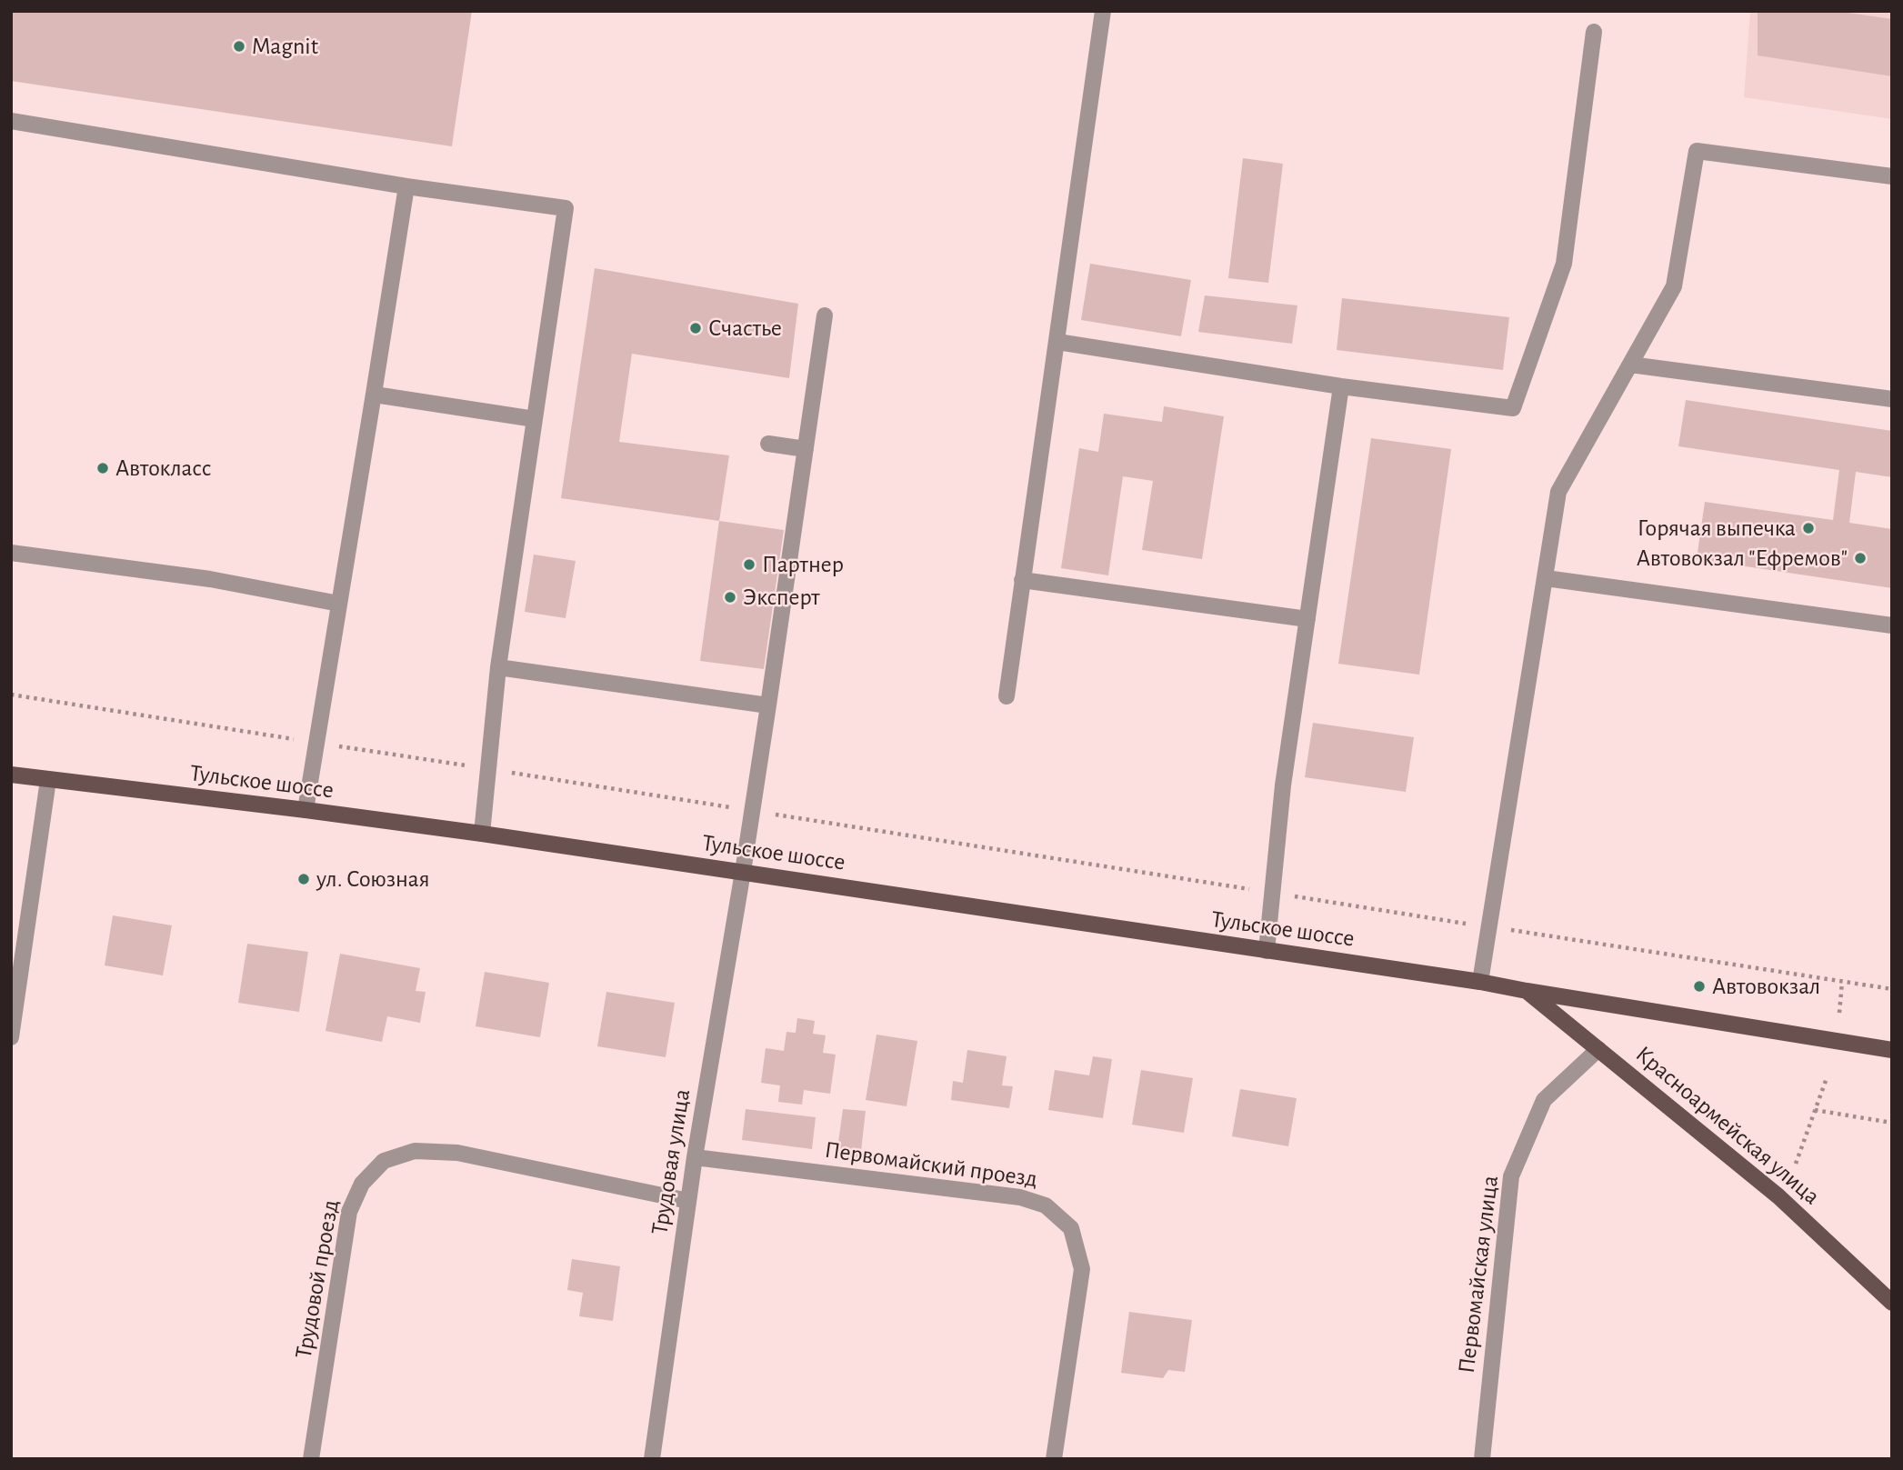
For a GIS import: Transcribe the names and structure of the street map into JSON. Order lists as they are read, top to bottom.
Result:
{
  "streets": {
    "main road": ["Тульское шоссе", "Красноармейская улица"],
    "street": [
      "Трудовая улица",
      "Первомайский проезд",
      "Первомайская улица",
      "Трудовой проезд"
    ]
  },
  "crossings": [
    ["Тульское шоссе", "Красноармейская улица"],
    ["Тульское шоссе", "Трудовая улица"],
    ["Красноармейская улица", "Первомайская улица"],
    ["Трудовая улица", "Первомайский проезд"],
    ["Трудовая улица", "Трудовой проезд"]
  ],
  "places": [
    "Magnit",
    "Счастье",
    "Автокласс",
    "Горячая выпечка",
    "Автовокзал \"Ефремов\"",
    "Партнер",
    "Эксперт",
    "ул. Союзная",
    "Автовокзал"
  ]
}
